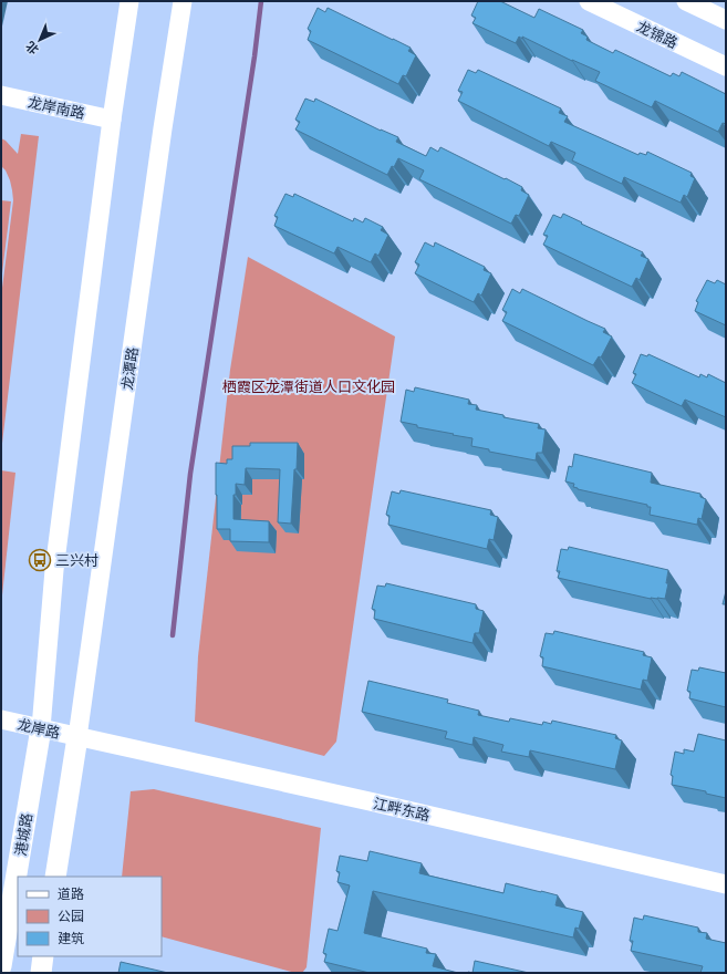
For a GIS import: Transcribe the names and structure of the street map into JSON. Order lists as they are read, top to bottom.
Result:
{
  "streets": {
    "main road": ["港城路"],
    "street": [
      "龙锦路",
      "龙岸南路",
      "龙潭路",
      "龙岸路",
      "江畔东路"
    ]
  },
  "crossings": [
    ["龙潭路", "龙岸路"],
    ["龙潭路", "江畔东路"],
    ["龙岸路", "江畔东路"],
    ["龙岸路", "港城路"]
  ],
  "parks": ["栖霞区龙潭街道人口文化园"],
  "places": {
    "bus stop": ["三兴村"]
  },
  "legend": ["道路", "公园", "建筑"],
  "north": "bottom left"
}
